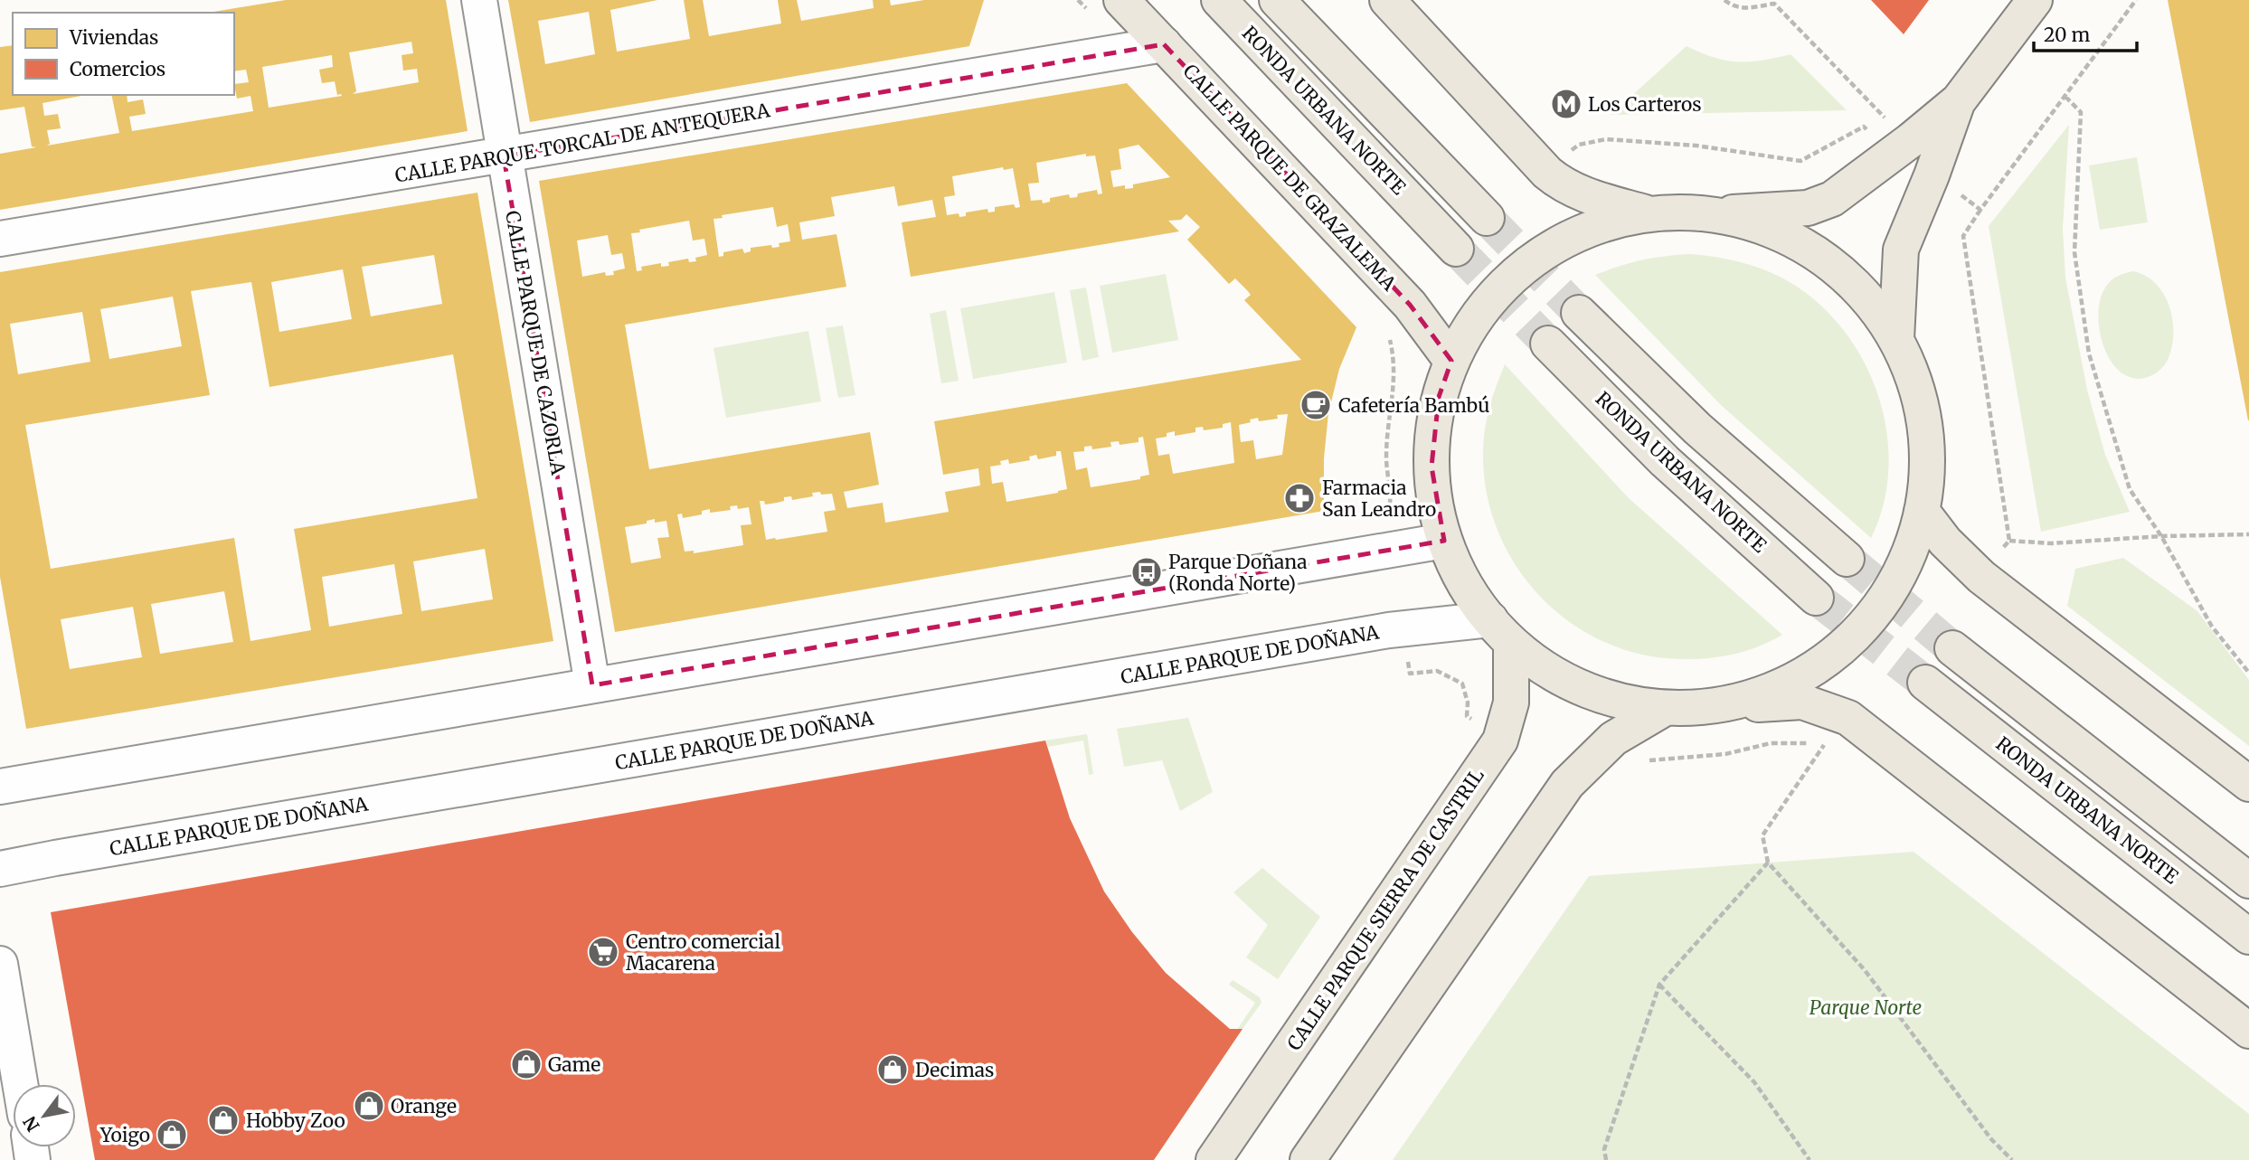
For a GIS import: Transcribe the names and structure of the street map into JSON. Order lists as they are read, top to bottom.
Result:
{
  "streets": {
    "main road": ["RONDA URBANA NORTE", "CALLE PARQUE DE GRAZALEMA", "CALLE PARQUE SIERRA DE CASTRIL"],
    "street": ["CALLE PARQUE TORCAL DE ANTEQUERA", "CALLE PARQUE DE CAZORLA", "CALLE PARQUE DE DOÑANA"]
  },
  "crossings": [
    ["CALLE PARQUE TORCAL DE ANTEQUERA", "CALLE PARQUE DE GRAZALEMA"],
    ["CALLE PARQUE TORCAL DE ANTEQUERA", "CALLE PARQUE DE CAZORLA"],
    ["CALLE PARQUE DE DOÑANA", "CALLE PARQUE SIERRA DE CASTRIL"]
  ],
  "parks": ["Parque Norte"],
  "places": {
    "metro station": ["Los Carteros"],
    "cafe": ["Cafetería Bambú"],
    "pharmacy": ["Farmacia San Leandro"],
    "bus stop": ["Parque Doñana (Ronda Norte)"],
    "supermarket": ["Centro comercial Macarena"],
    "shop": [
      "Game",
      "Decimas",
      "Orange",
      "Hobby Zoo",
      "Yoigo"
    ]
  },
  "legend": ["Viviendas", "Comercios"],
  "scale_bar": "20 m",
  "north": "bottom left"
}
